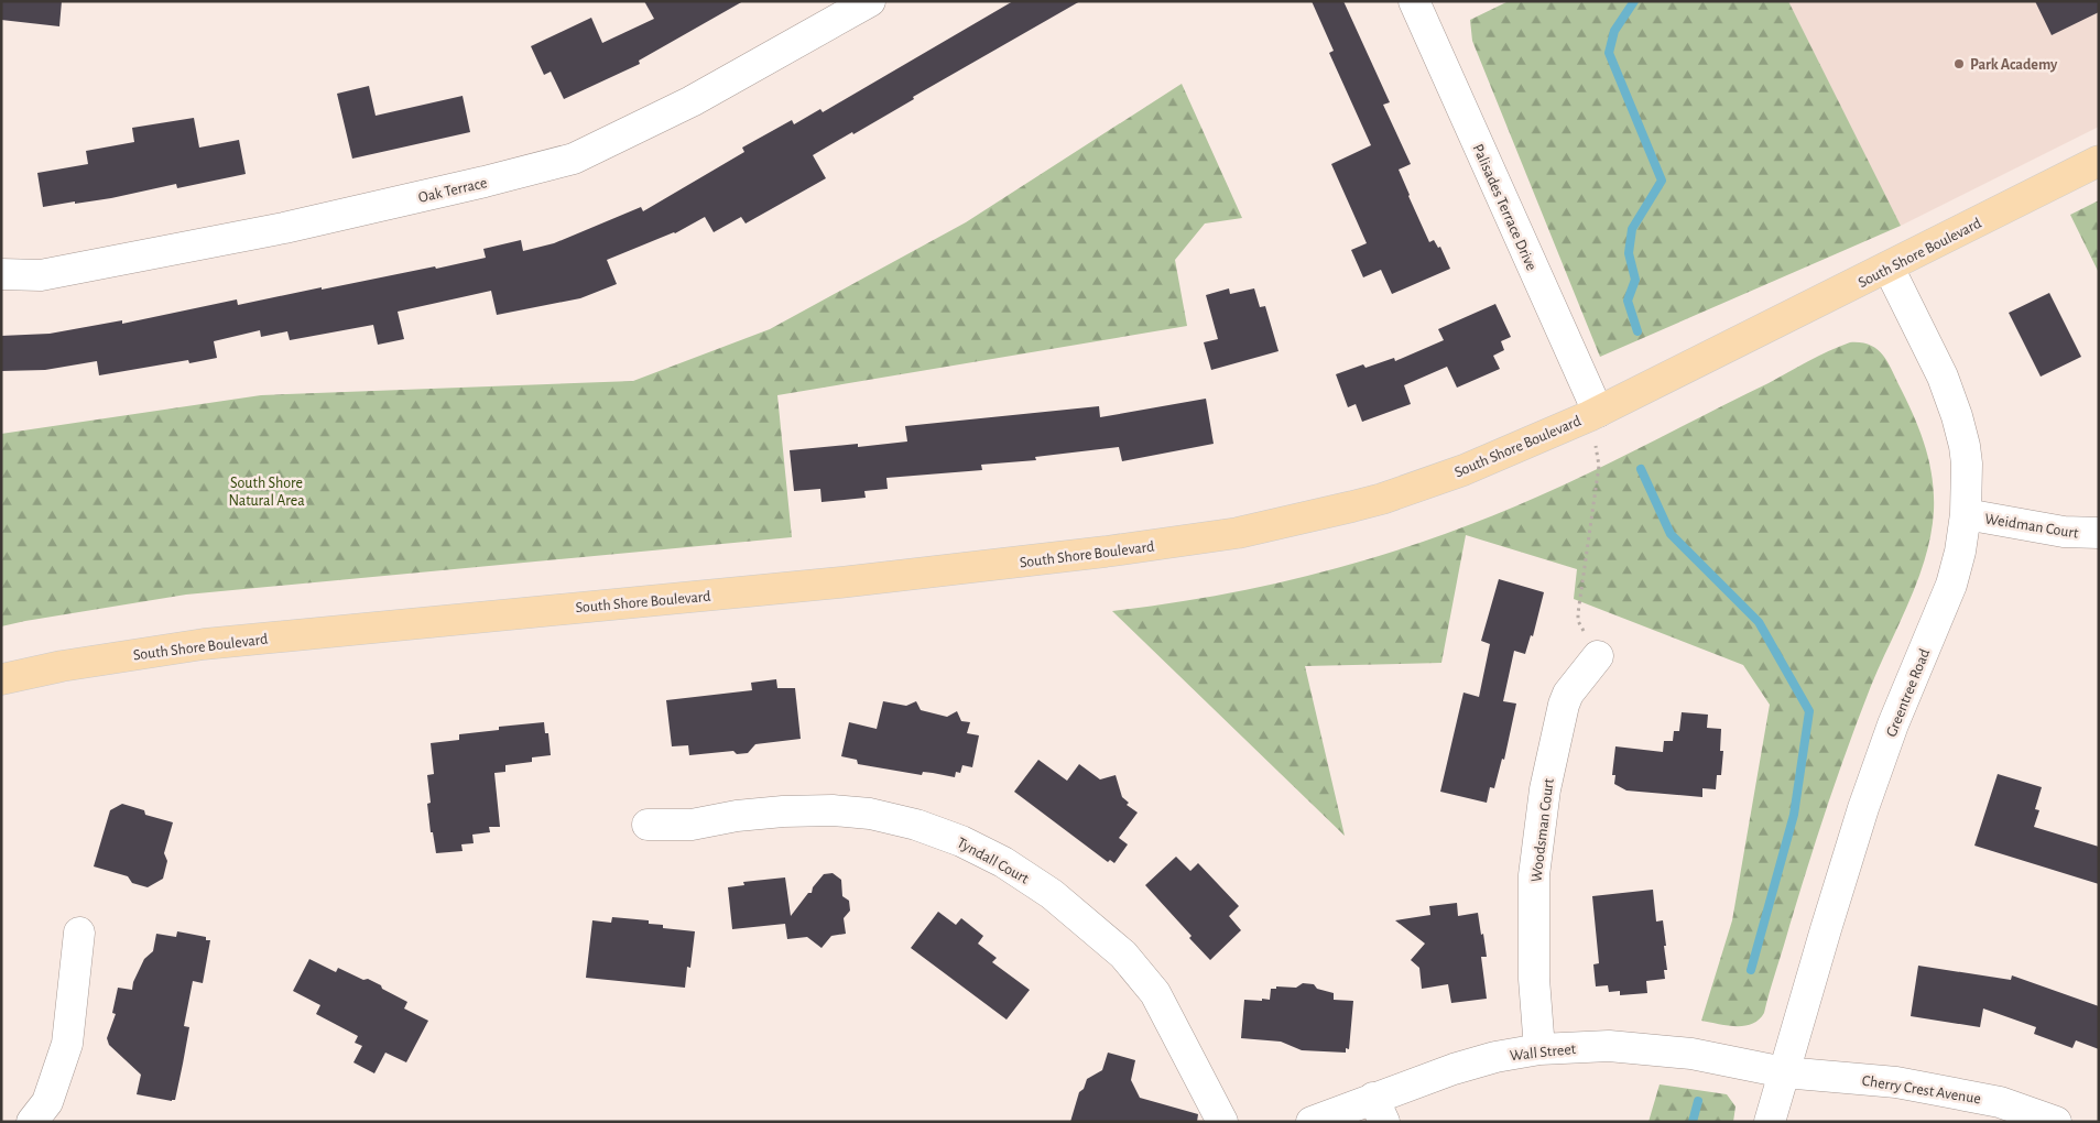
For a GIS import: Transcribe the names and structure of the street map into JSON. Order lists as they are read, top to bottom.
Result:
{
  "streets": {
    "main road": ["South Shore Boulevard"],
    "street": [
      "Oak Terrace",
      "Palisades Terrace Drive",
      "Weidman Court",
      "Greentree Road",
      "Woodsman Court",
      "Tyndall Court",
      "Wall Street",
      "Cherry Crest Avenue"
    ]
  },
  "crossings": [
    ["Palisades Terrace Drive", "South Shore Boulevard"],
    ["South Shore Boulevard", "Greentree Road"],
    ["Weidman Court", "Greentree Road"],
    ["Greentree Road", "Wall Street"],
    ["Greentree Road", "Cherry Crest Avenue"],
    ["Woodsman Court", "Wall Street"],
    ["Wall Street", "Cherry Crest Avenue"]
  ],
  "parks": ["South Shore Natural Area"],
  "places": ["Park Academy"]
}
